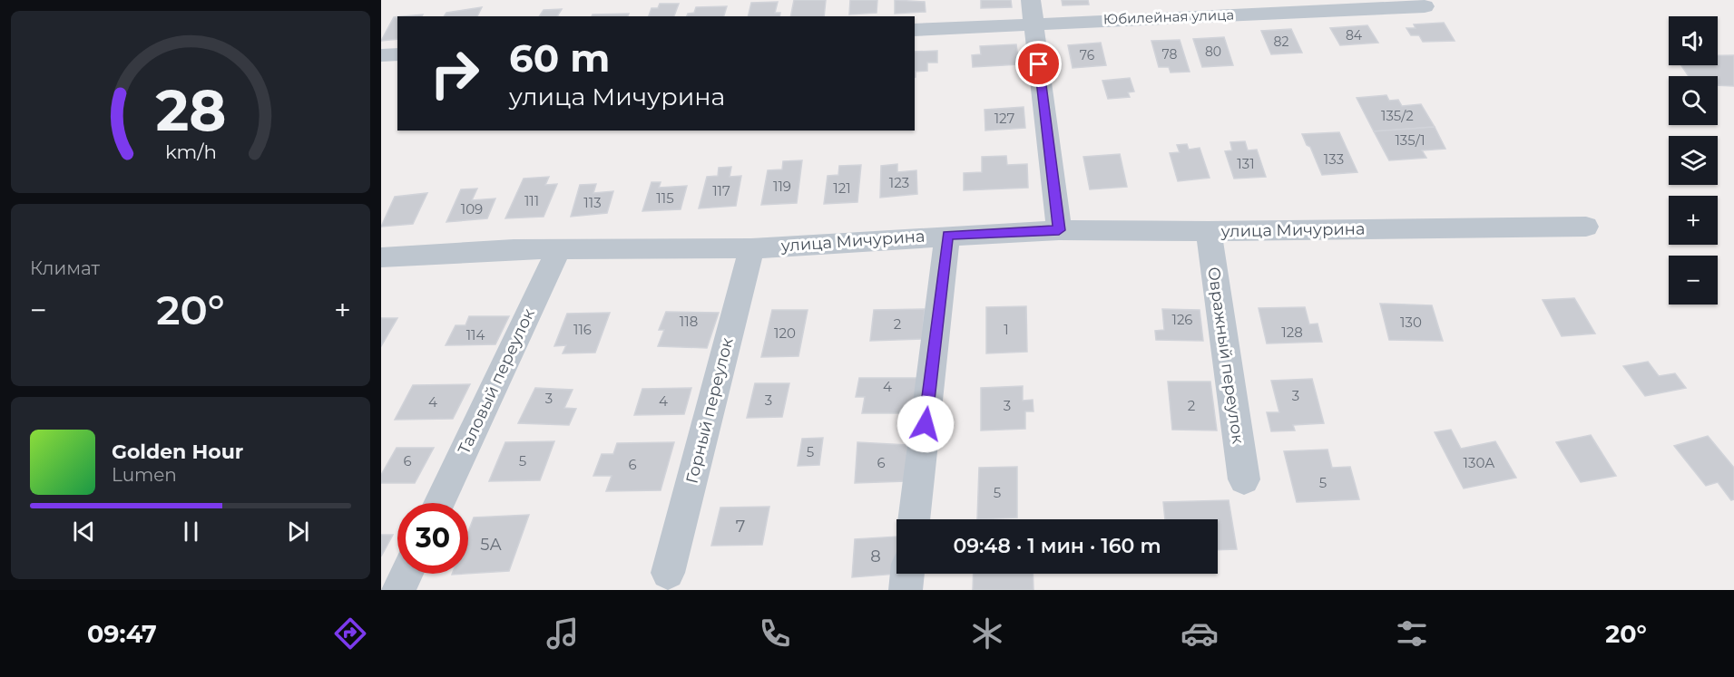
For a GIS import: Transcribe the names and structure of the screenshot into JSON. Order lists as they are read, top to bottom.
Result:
{
  "streets": {
    "street": [
      "Юбилейная улица",
      "улица Мичурина",
      "Овражный переулок",
      "Таловый переулок",
      "Горный переулок"
    ]
  },
  "crossings": [
    ["улица Мичурина", "Овражный переулок"],
    ["улица Мичурина", "Таловый переулок"],
    ["улица Мичурина", "Горный переулок"]
  ],
  "house_numbers": [
    "84",
    "82",
    "80",
    "78",
    "76",
    "135/2",
    "127",
    "135/1",
    "133",
    "131",
    "123",
    "119",
    "121",
    "117",
    "115",
    "111",
    "113",
    "109",
    "126",
    "118",
    "130",
    "2",
    "116",
    "1",
    "128",
    "120",
    "114",
    "4",
    "3",
    "3",
    "3",
    "4",
    "4",
    "3",
    "2",
    "5",
    "6",
    "5",
    "6",
    "130А",
    "6",
    "5",
    "5",
    "7",
    "5А",
    "8"
  ],
  "page": {
    "map_buttons": ["+", "−"],
    "turn": ["60 m", "улица Мичурина"],
    "tile": "Климат",
    "heat": ["−", "20°", "+"],
    "song": ["Golden Hour", "Lumen"],
    "limit": "30",
    "trip": "09:48 · 1 мин · 160 m",
    "tabs": ["09:47", "20°"],
    "gauge": ["28", "km/h"]
  }
}
